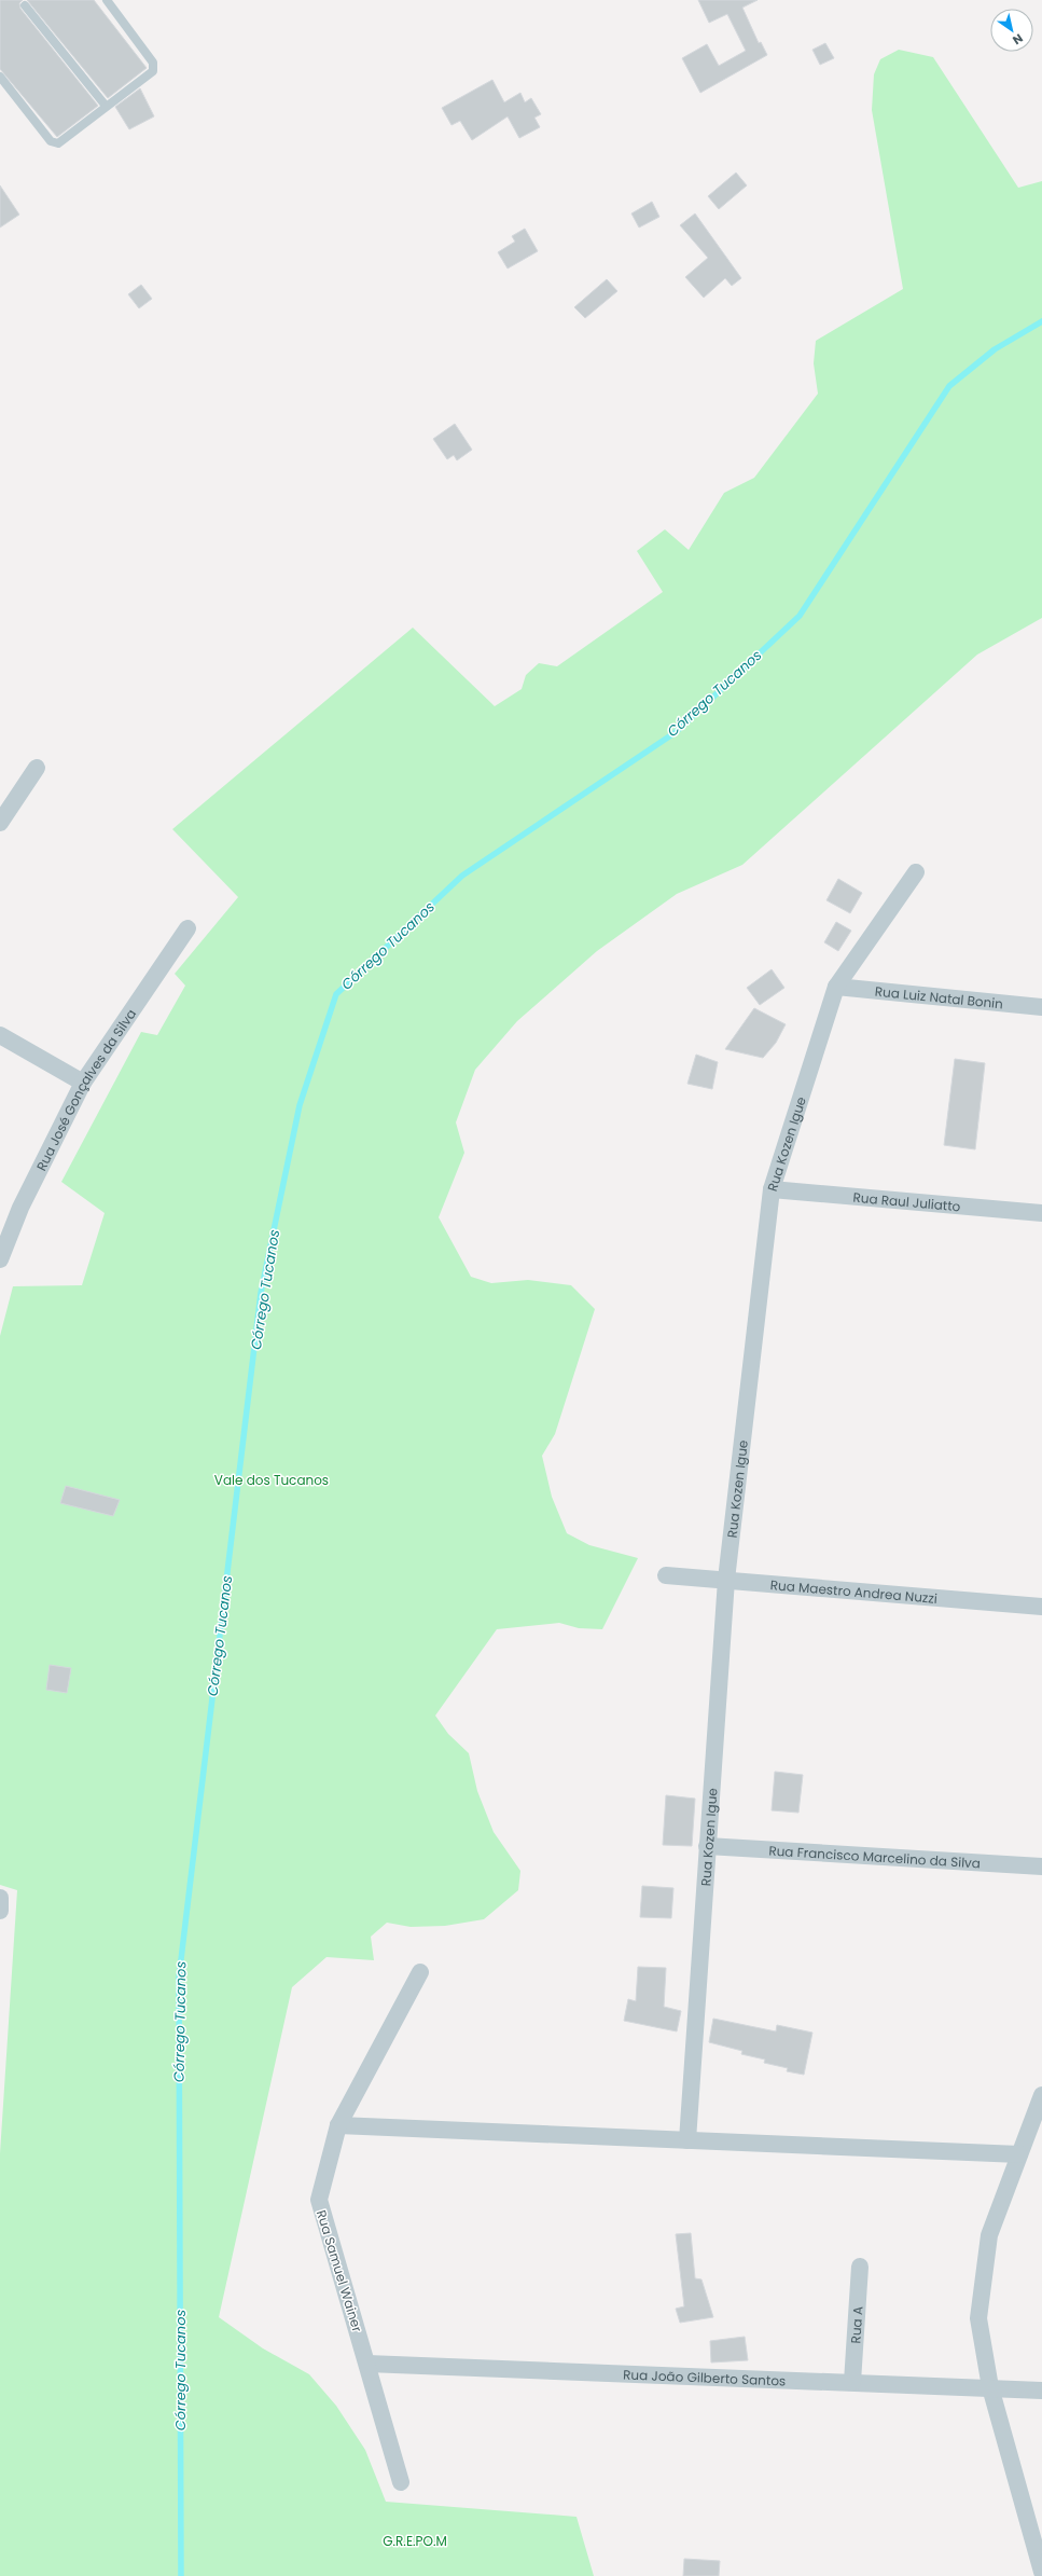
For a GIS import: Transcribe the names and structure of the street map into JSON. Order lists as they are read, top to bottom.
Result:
{
  "streets": {
    "street": [
      "Rua Luiz Natal Bonin",
      "Rua José Gonçalves da Silva",
      "Rua Kozen Igue",
      "Rua Raul Juliatto",
      "Rua Maestro Andrea Nuzzi",
      "Rua Francisco Marcelino da Silva",
      "Rua Samuel Wainer",
      "Rua A",
      "Rua João Gilberto Santos"
    ]
  },
  "crossings": [
    ["Rua Luiz Natal Bonin", "Rua Kozen Igue"],
    ["Rua Kozen Igue", "Rua Raul Juliatto"],
    ["Rua Kozen Igue", "Rua Maestro Andrea Nuzzi"],
    ["Rua Kozen Igue", "Rua Francisco Marcelino da Silva"],
    ["Rua Samuel Wainer", "Rua João Gilberto Santos"],
    ["Rua A", "Rua João Gilberto Santos"]
  ],
  "water": ["Córrego Tucanos"],
  "parks": ["Vale dos Tucanos", "G.R.E.PO.M"],
  "north": "bottom right"
}
